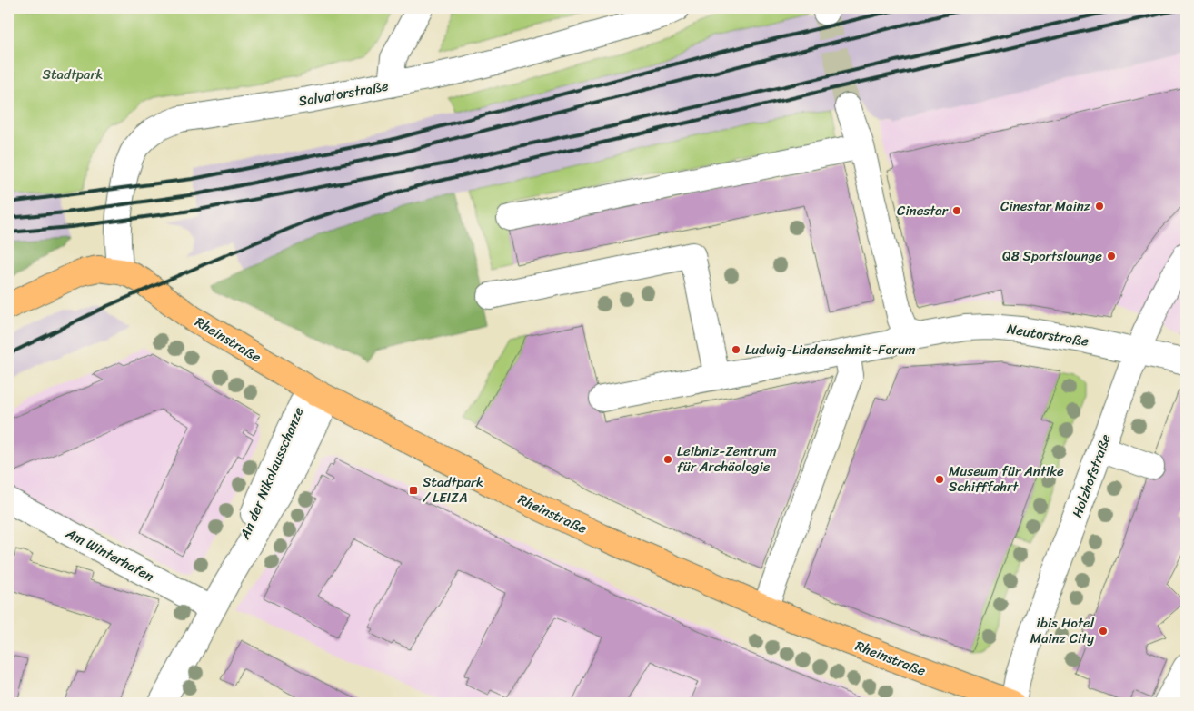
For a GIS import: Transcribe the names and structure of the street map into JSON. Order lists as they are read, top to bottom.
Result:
{
  "streets": {
    "main road": ["Rheinstraße"],
    "street": [
      "Salvatorstraße",
      "Neutorstraße",
      "An der Nikolausschanze",
      "Holzhofstraße",
      "Am Winterhafen"
    ]
  },
  "crossings": [
    ["Salvatorstraße", "Rheinstraße"],
    ["Neutorstraße", "Holzhofstraße"],
    ["Rheinstraße", "An der Nikolausschanze"],
    ["Rheinstraße", "Holzhofstraße"],
    ["An der Nikolausschanze", "Am Winterhafen"]
  ],
  "parks": ["Stadtpark"],
  "places": {
    "other": [
      "Cinestar Mainz",
      "Cinestar",
      "Q8 Sportslounge",
      "Ludwig-Lindenschmit-Forum",
      "Leibniz-Zentrum für Archäologie",
      "Museum für Antike Schifffahrt",
      "ibis Hotel Mainz City"
    ],
    "transit": ["Stadtpark / LEIZA"]
  }
}
